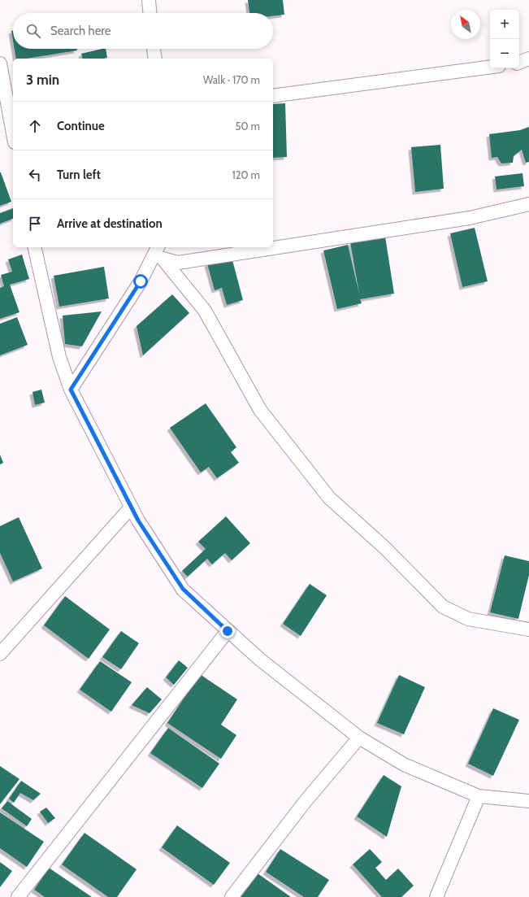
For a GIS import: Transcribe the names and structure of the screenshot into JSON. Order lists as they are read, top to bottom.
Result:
{
  "north": "top left",
  "page": {
    "map_buttons": ["+", "−"],
    "search": "Search here",
    "heading": ["3 min", "Walk · 170 m"],
    "list": [
      ["Continue", "50 m"],
      ["Turn left", "120 m"],
      "Arrive at destination"
    ]
  }
}
